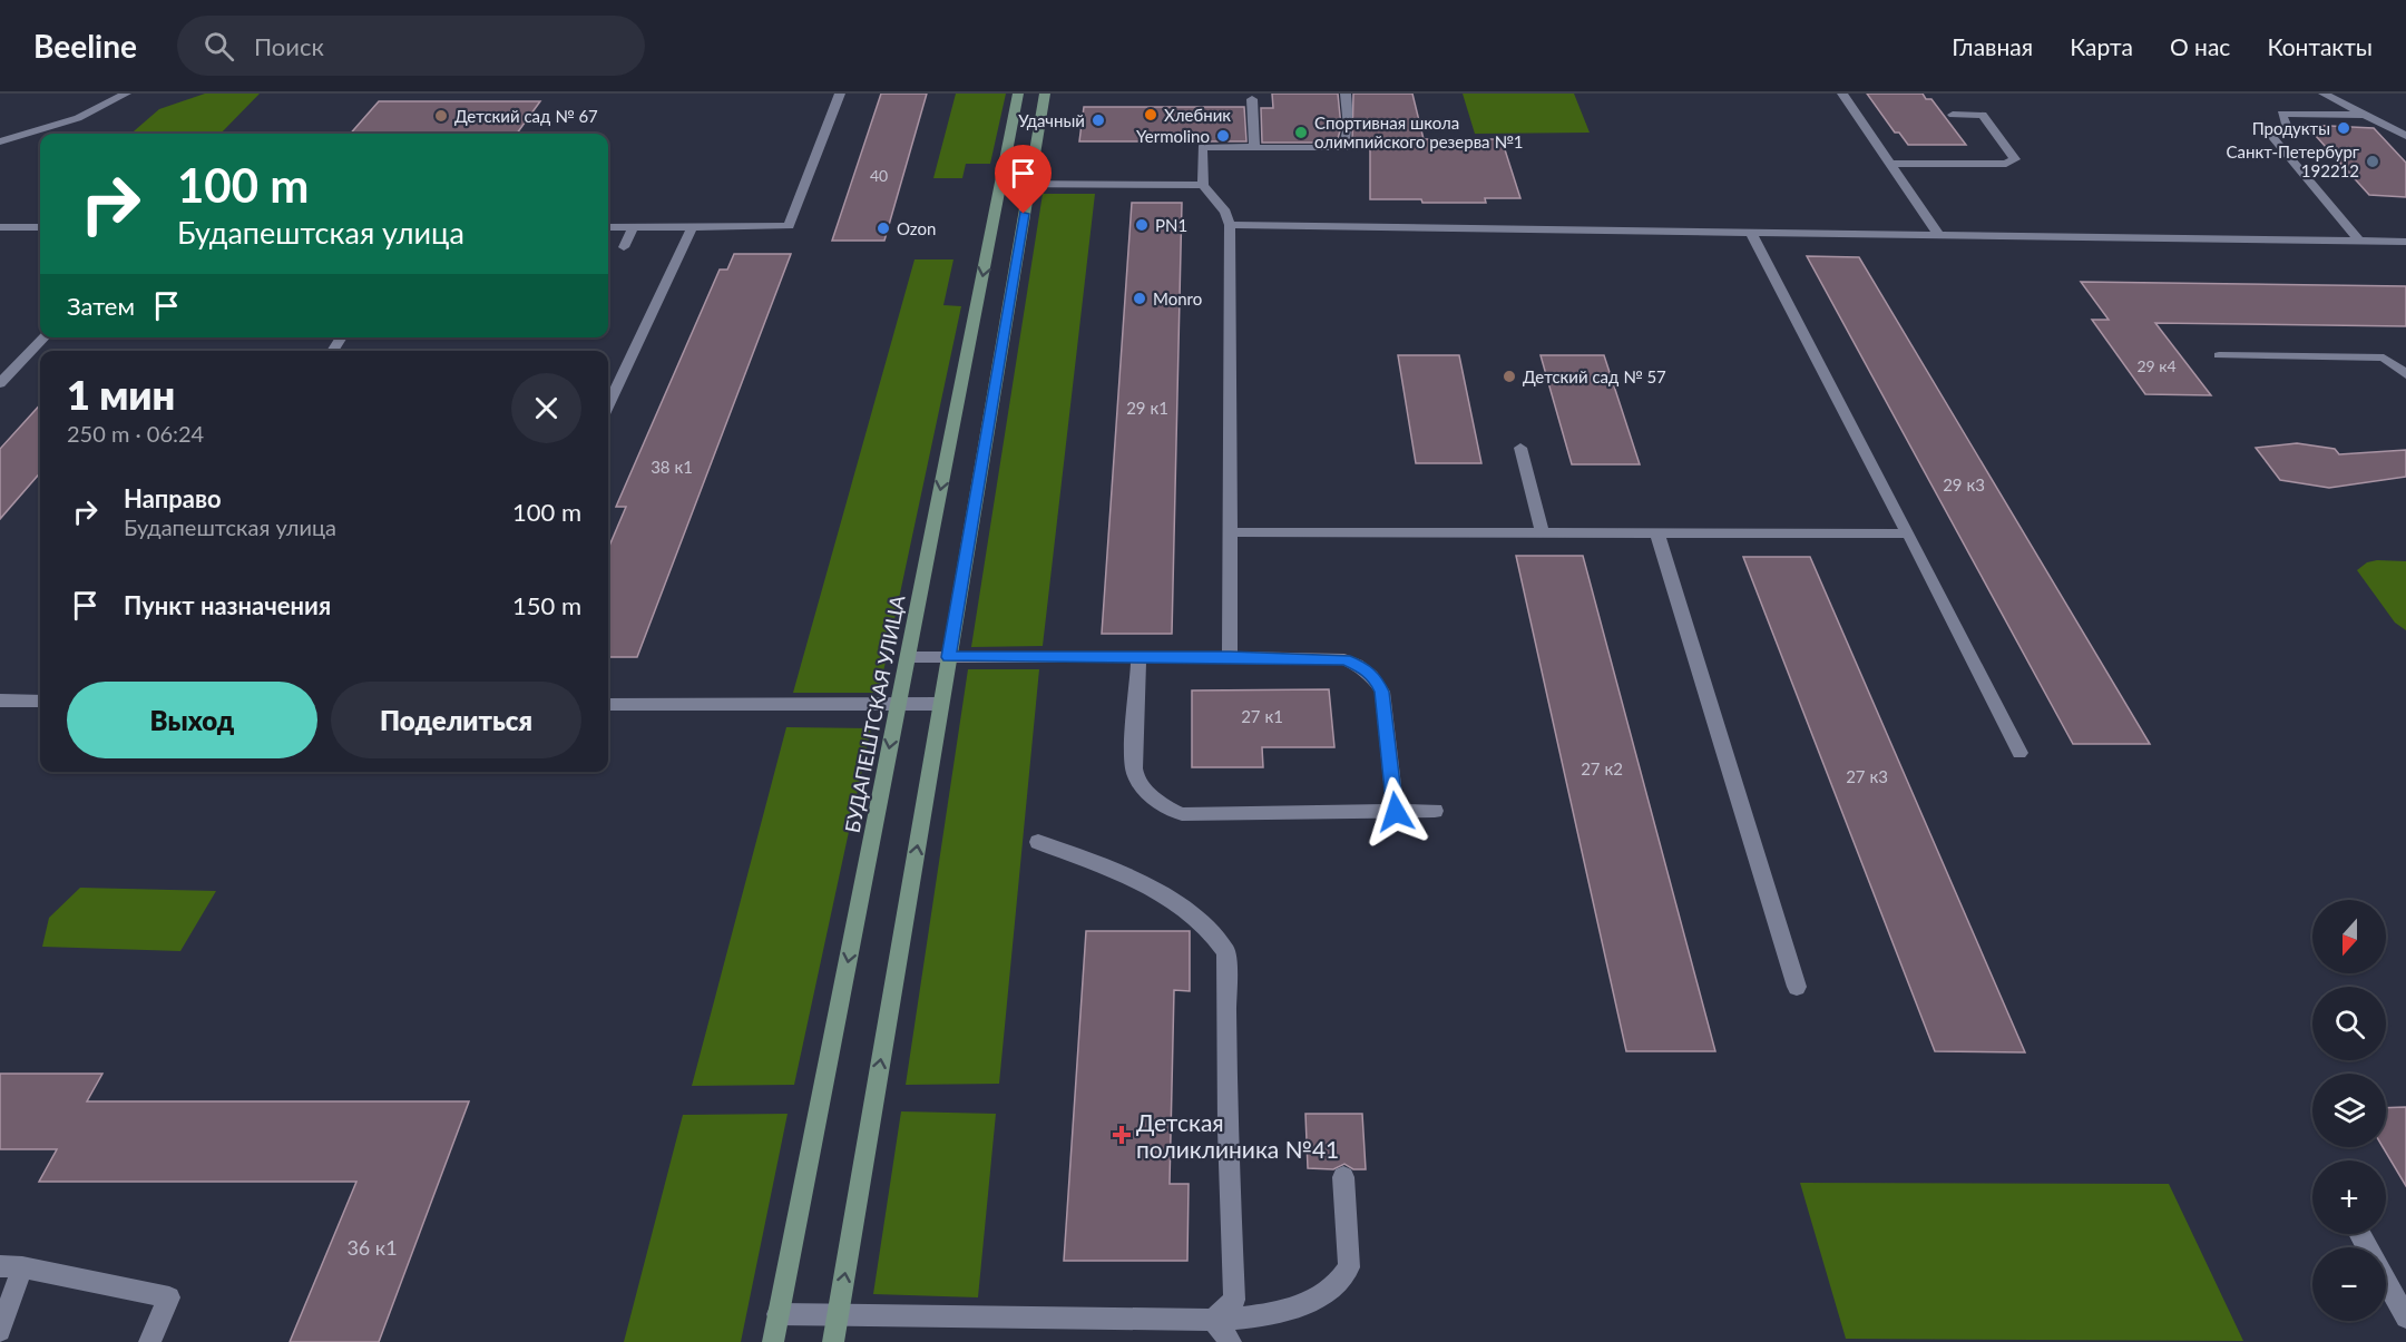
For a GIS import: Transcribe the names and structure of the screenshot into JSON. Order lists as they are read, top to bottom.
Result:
{
  "streets": {
    "street": ["БУДАПЕШТСКАЯ УЛИЦА"]
  },
  "places": {
    "other": [
      "Хлебник",
      "Детский сад № 67",
      "Удачный",
      "Продукты",
      "Спортивная школа олимпийского резерва №1",
      "Yermolino",
      "Санкт-Петербург 192212",
      "PN1",
      "Ozon",
      "Monro",
      "Детский сад № 57"
    ],
    "health": ["Детская поликлиника №41"]
  },
  "house_numbers": [
    "40",
    "29 к4",
    "29 к1",
    "38 к1",
    "29 к3",
    "27 к1",
    "27 к2",
    "27 к3",
    "36 к1"
  ],
  "north": "bottom",
  "page": {
    "header": "Beeline",
    "search": "Поиск",
    "nav": [
      "Главная",
      "Карта",
      "О нас",
      "Контакты"
    ],
    "turn": ["100 m", "Будапештская улица"],
    "then": "Затем",
    "heading": ["1 мин", "250 m · 06:24"],
    "list": [
      {
        "name": "Направо",
        "note": "Будапештская улица",
        "value": "100 m"
      },
      {
        "name": "Пункт назначения",
        "value": "150 m"
      }
    ],
    "buttons": ["Выход", "Поделиться"],
    "map_buttons": ["+", "−"]
  }
}
